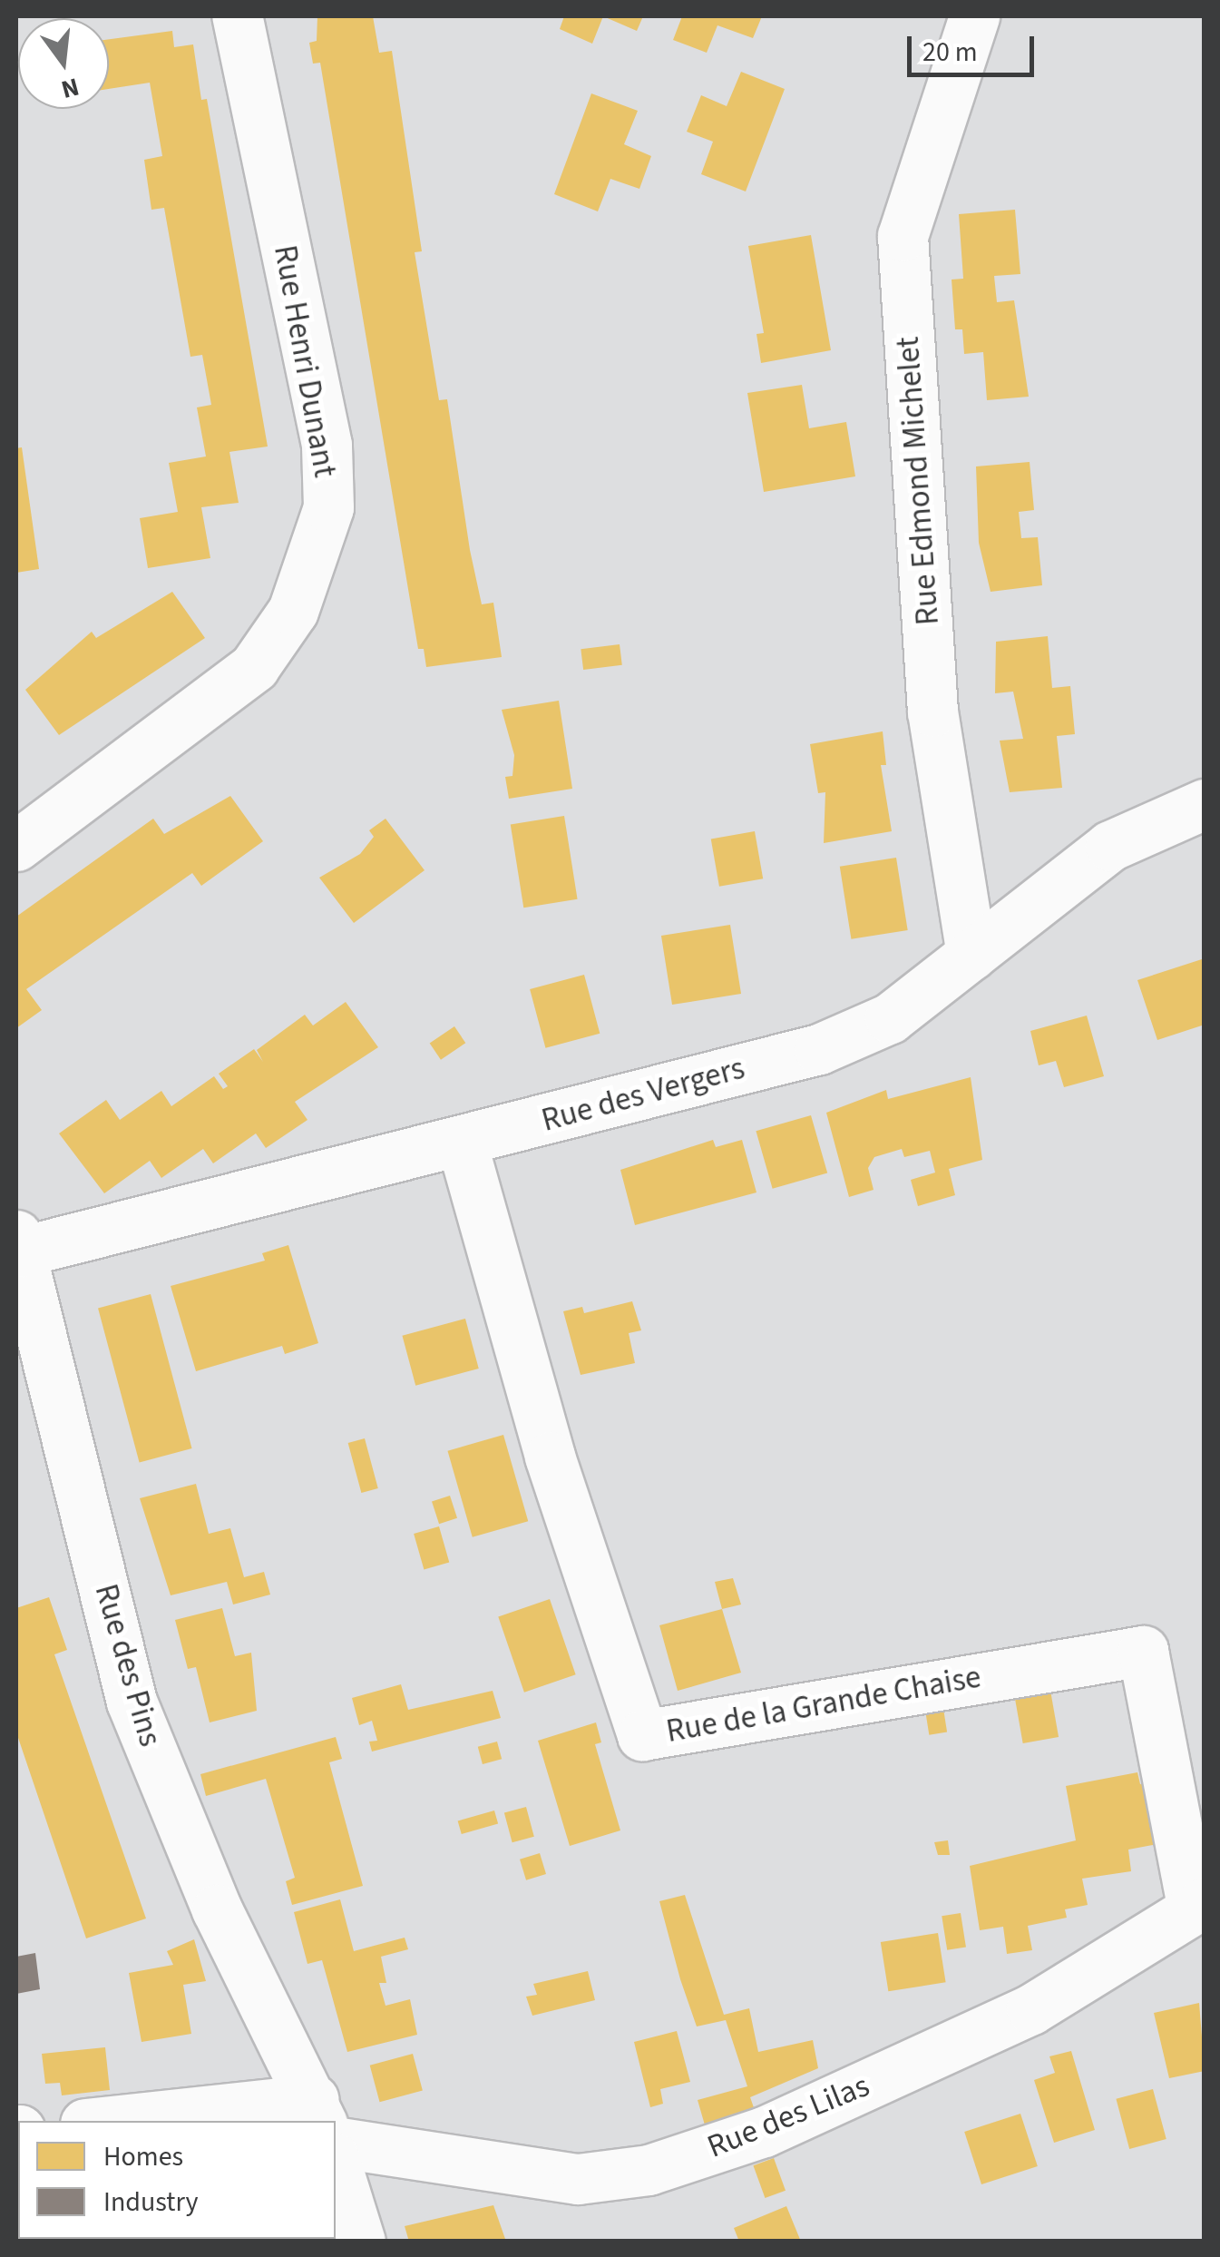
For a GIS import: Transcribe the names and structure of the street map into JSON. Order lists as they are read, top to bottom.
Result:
{
  "streets": {
    "street": [
      "Rue Henri Dunant",
      "Rue Edmond Michelet",
      "Rue des Vergers",
      "Rue des Pins",
      "Rue de la Grande Chaise",
      "Rue des Lilas"
    ]
  },
  "crossings": [
    ["Rue Edmond Michelet", "Rue des Vergers"],
    ["Rue des Vergers", "Rue des Pins"],
    ["Rue des Vergers", "Rue de la Grande Chaise"],
    ["Rue de la Grande Chaise", "Rue des Lilas"]
  ],
  "legend": ["Homes", "Industry"],
  "scale_bar": "20 m",
  "north": "bottom"
}
